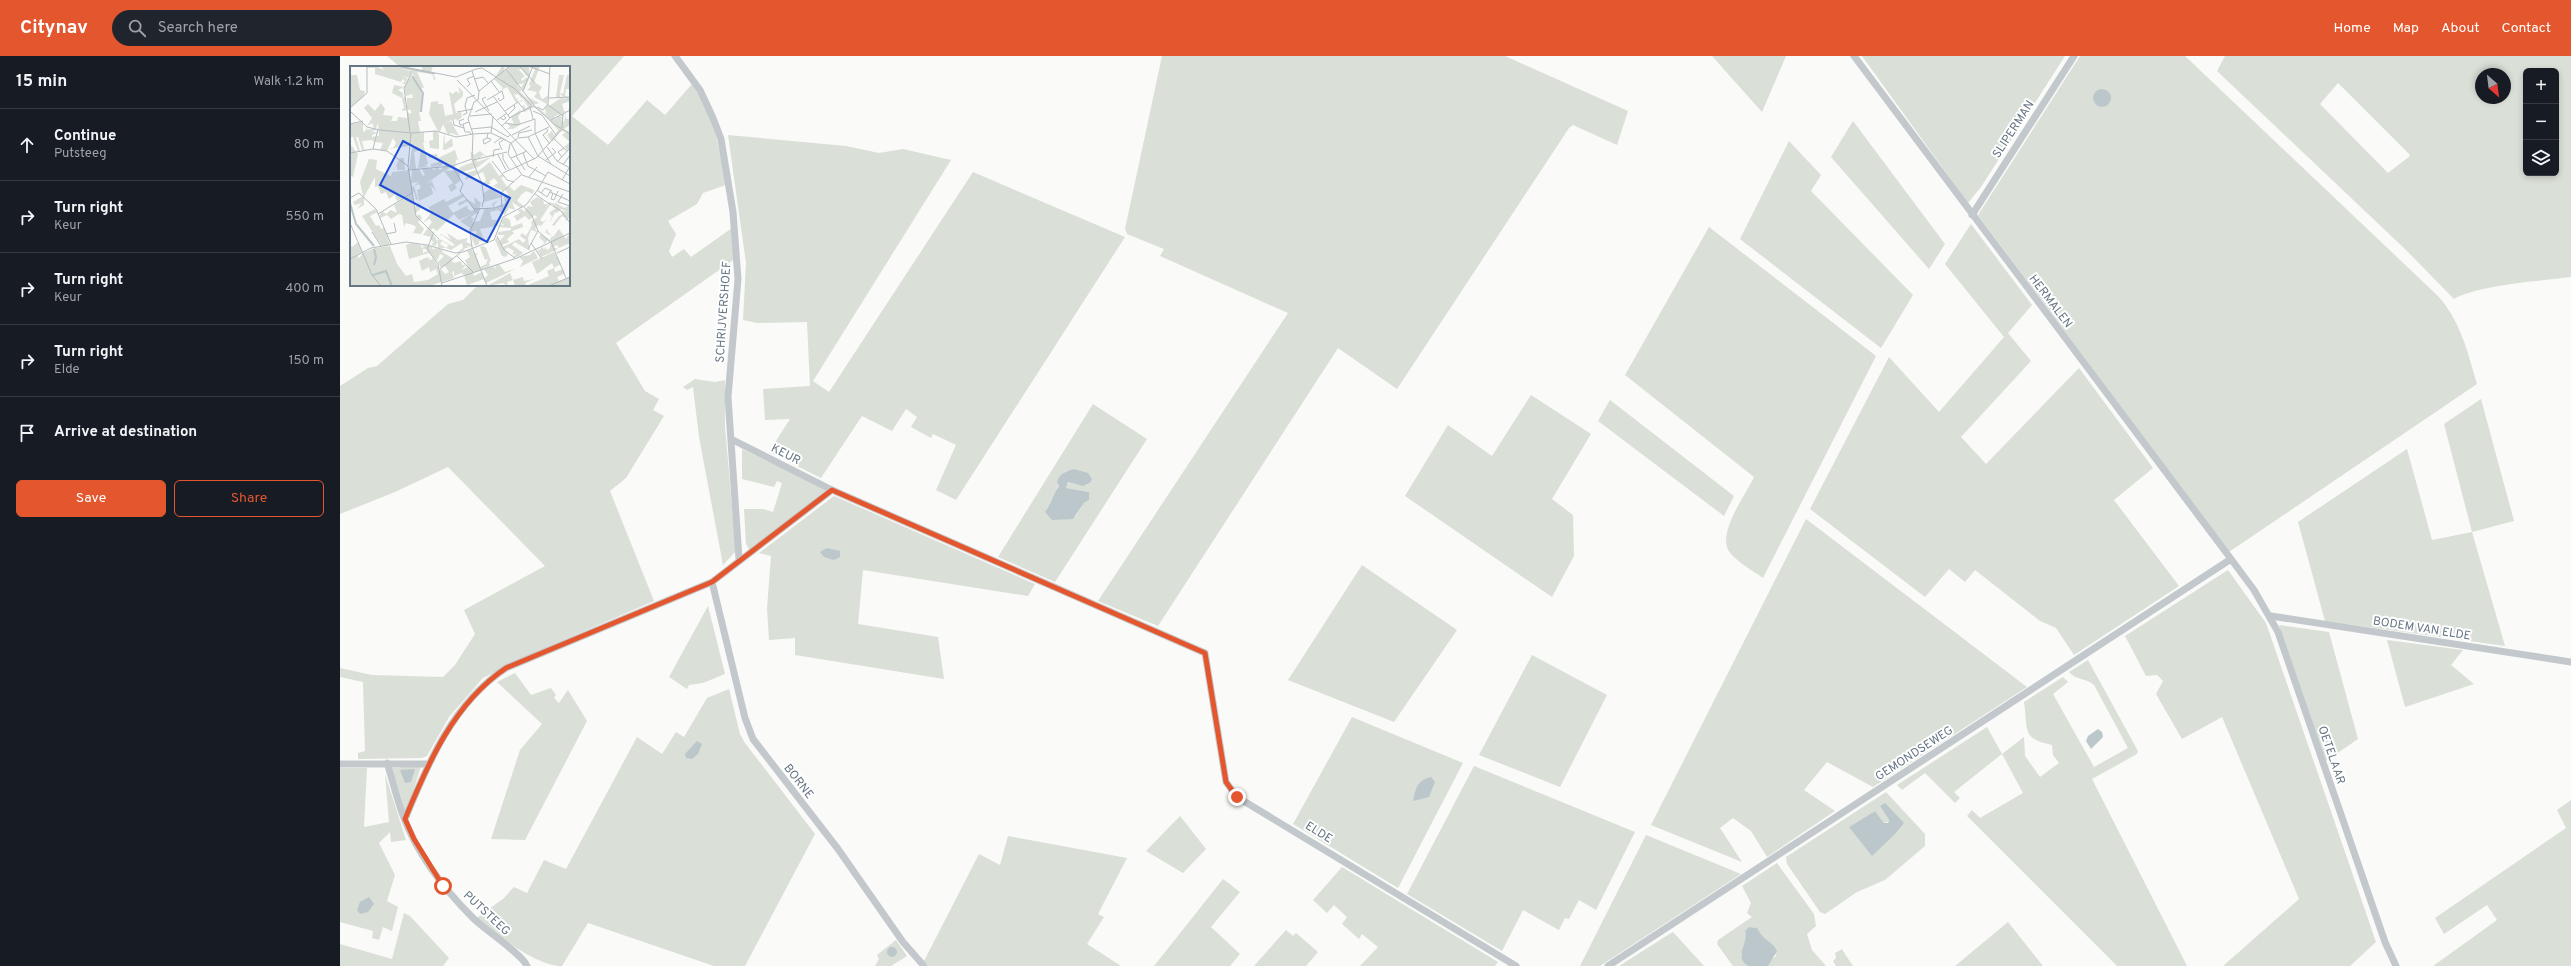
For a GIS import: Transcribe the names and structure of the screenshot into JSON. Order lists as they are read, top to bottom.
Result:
{
  "streets": {
    "street": [
      "SLIPERMAN",
      "HERMALEN",
      "SCHRIJVERSHOEF",
      "KEUR",
      "BODEM VAN ELDE",
      "GEMONDSEWEG",
      "OETELAAR",
      "BORNE",
      "ELDE",
      "PUTSTEEG"
    ]
  },
  "crossings": [
    ["SLIPERMAN", "HERMALEN"],
    ["HERMALEN", "GEMONDSEWEG"],
    ["HERMALEN", "OETELAAR"],
    ["SCHRIJVERSHOEF", "KEUR"],
    ["KEUR", "ELDE"],
    ["BODEM VAN ELDE", "OETELAAR"],
    ["GEMONDSEWEG", "OETELAAR"]
  ],
  "north": "bottom right",
  "page": {
    "header": "Citynav",
    "search": "Search here",
    "nav": [
      "Home",
      "Map",
      "About",
      "Contact"
    ],
    "heading": ["15 min", "Walk · 1.2 km"],
    "map_buttons": ["+", "−"],
    "list": [
      ["Continue", "Putsteeg", "80 m"],
      ["Turn right", "Keur", "550 m"],
      ["Turn right", "Keur", "400 m"],
      ["Turn right", "Elde", "150 m"],
      "Arrive at destination"
    ],
    "buttons": ["Save", "Share"]
  }
}
